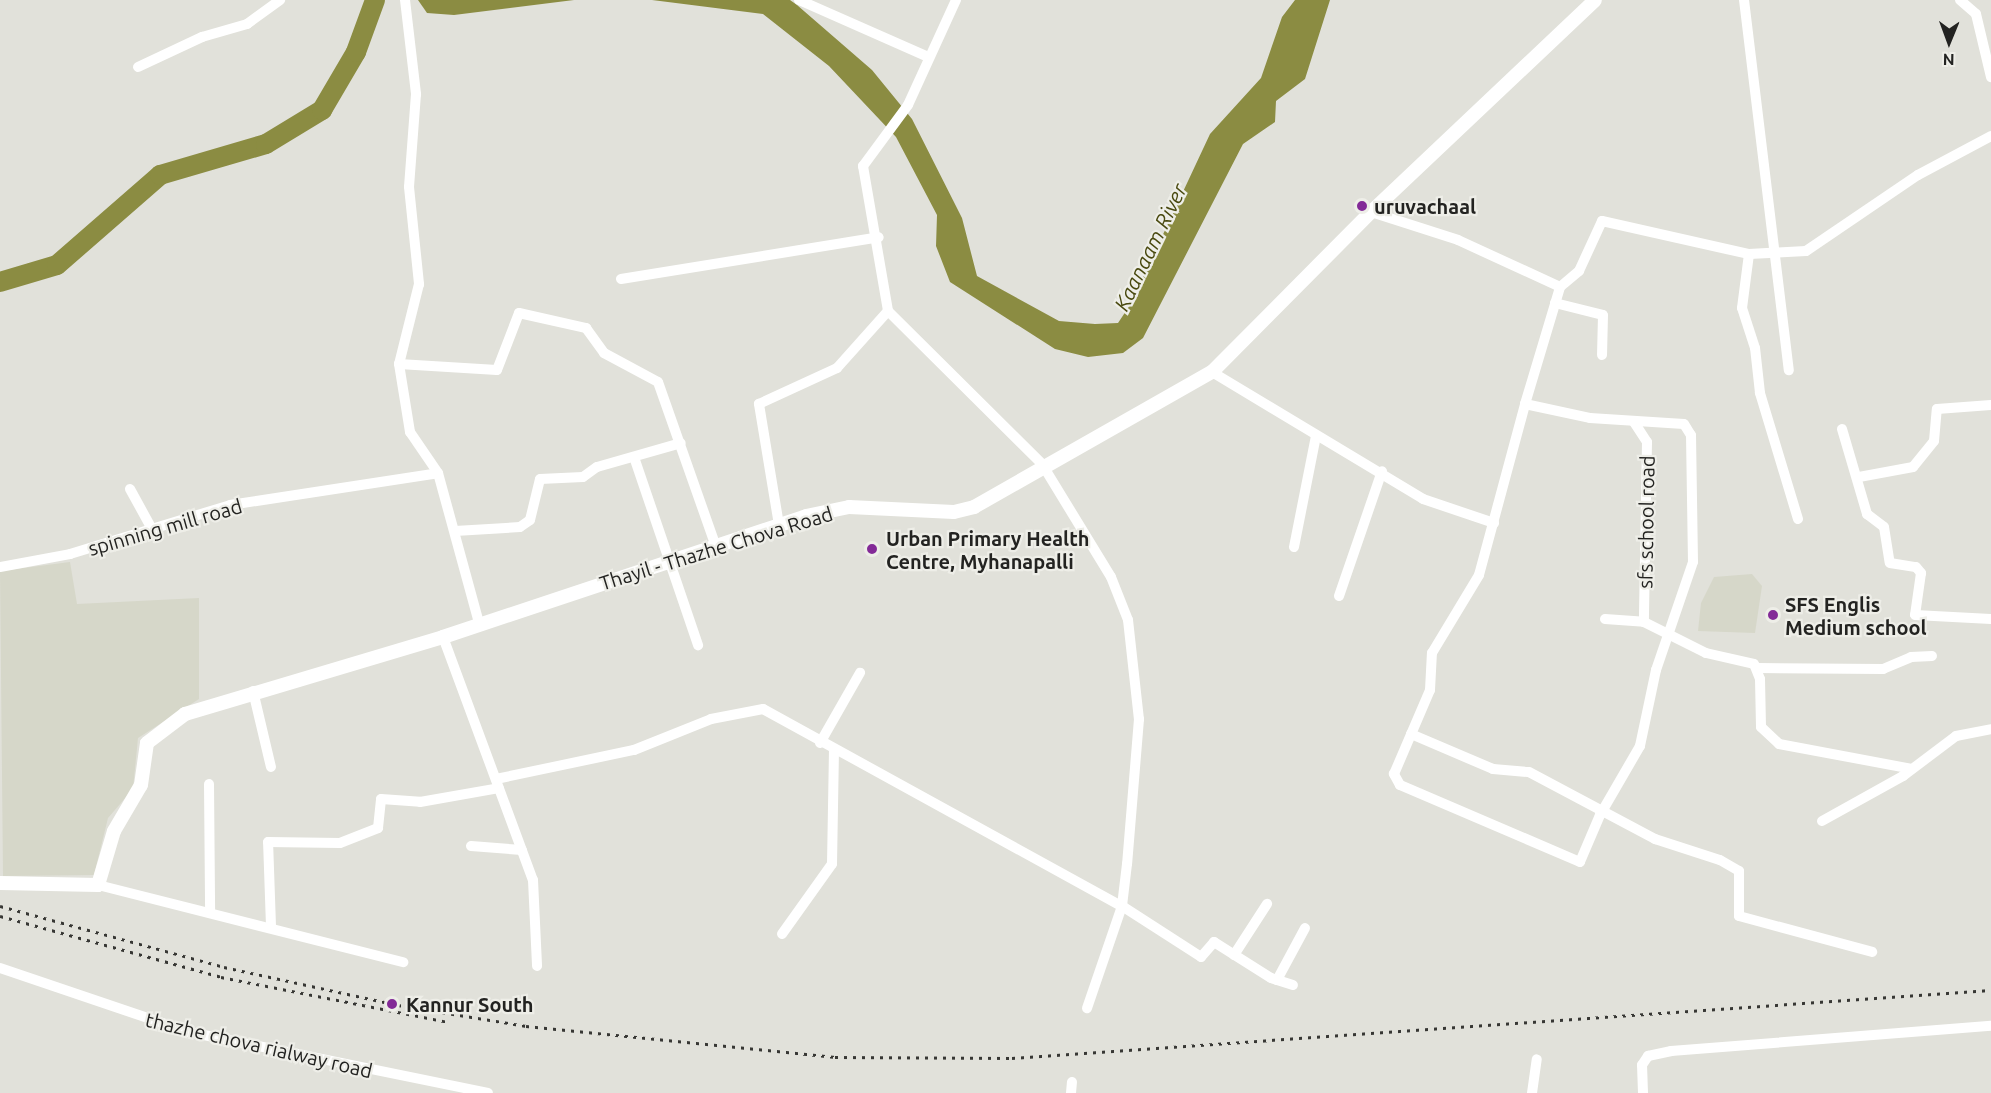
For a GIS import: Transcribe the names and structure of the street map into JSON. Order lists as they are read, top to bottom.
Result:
{
  "streets": {
    "street": [
      "sfs school road",
      "spinning mill road",
      "Thayil - Thazhe Chova Road",
      "thazhe chova rialway road"
    ]
  },
  "water": ["Kaanaam River"],
  "places": [
    "uruvachaal",
    "Urban Primary Health Centre, Myhanapalli",
    "SFS Englis Medium school",
    "Kannur South"
  ],
  "north": "bottom"
}
